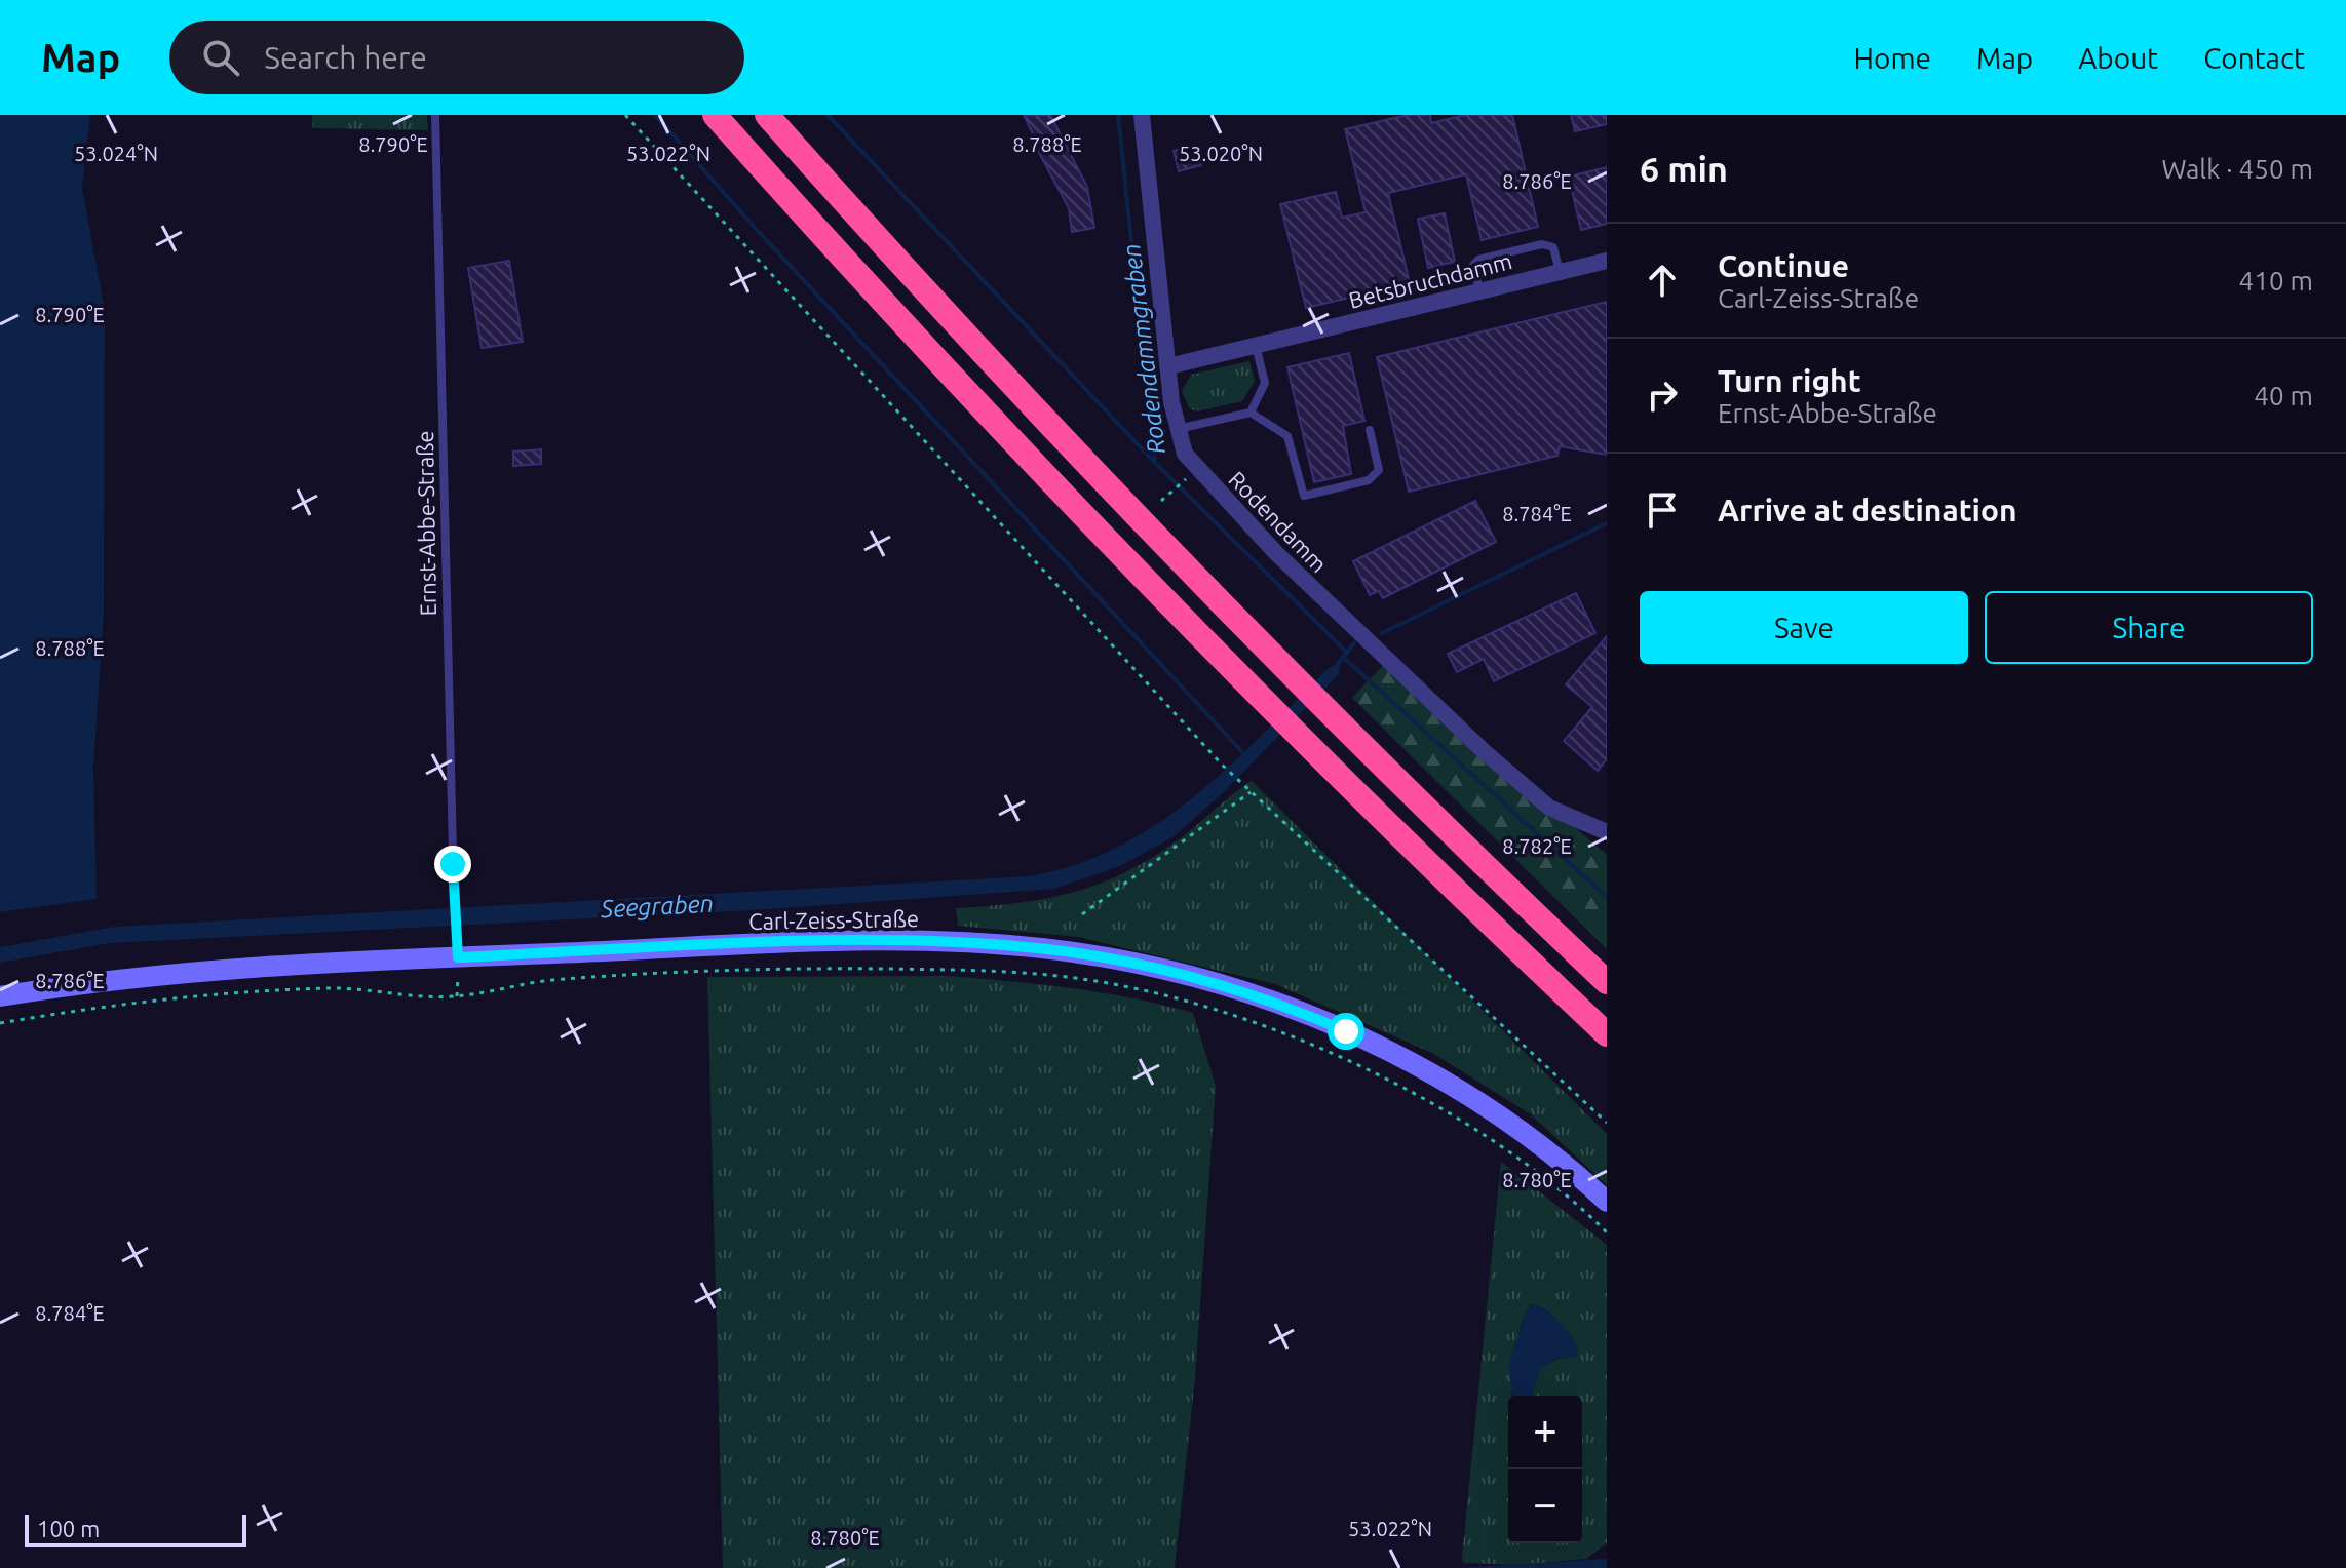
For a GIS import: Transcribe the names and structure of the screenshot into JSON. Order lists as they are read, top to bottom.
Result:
{
  "streets": {
    "main road": ["Carl-Zeiss-Straße"],
    "street": ["Betsbruchdamm", "Rodendamm"],
    "lane": ["Ernst-Abbe-Straße"]
  },
  "crossings": [
    ["Betsbruchdamm", "Rodendamm"],
    ["Ernst-Abbe-Straße", "Carl-Zeiss-Straße"]
  ],
  "water": ["Rodendammgraben", "Seegraben"],
  "scale_bar": "100 m",
  "page": {
    "header": "Map",
    "search": "Search here",
    "nav": [
      "Home",
      "Map",
      "About",
      "Contact"
    ],
    "heading": ["6 min", "Walk · 450 m"],
    "list": [
      ["Continue", "Carl-Zeiss-Straße", "410 m"],
      ["Turn right", "Ernst-Abbe-Straße", "40 m"],
      "Arrive at destination"
    ],
    "buttons": ["Save", "Share"],
    "map_buttons": ["+", "−"],
    "scale": "100 m"
  },
  "coordinates": [
    "8.790°E",
    "8.788°E",
    "53.024°N",
    "53.022°N",
    "53.020°N",
    "8.786°E",
    "8.784°E",
    "8.782°E",
    "8.780°E"
  ]
}
